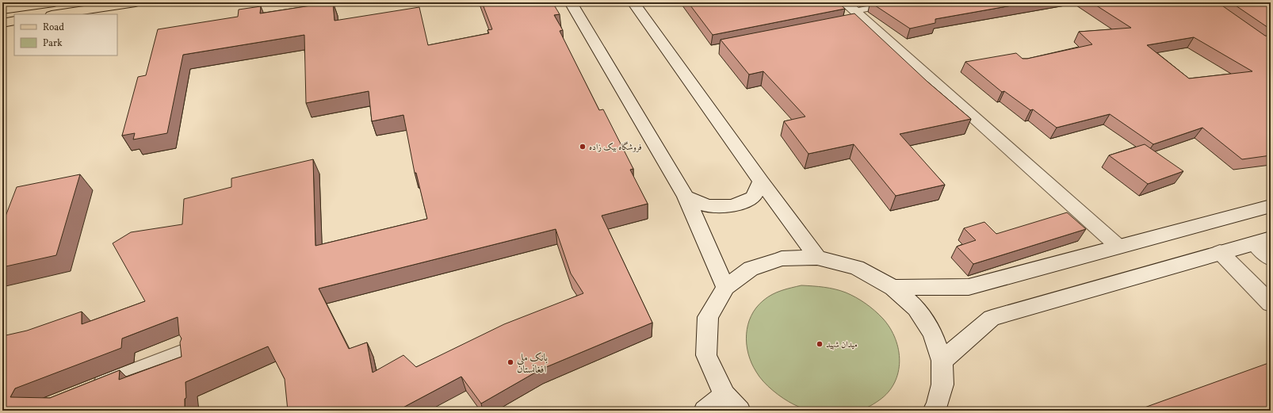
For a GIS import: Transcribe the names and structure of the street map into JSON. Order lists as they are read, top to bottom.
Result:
{
  "places": ["فروشگاه بیک زاده", "میدان شهید", "بانک ملی افغانستان"],
  "legend": ["Road", "Park"]
}
